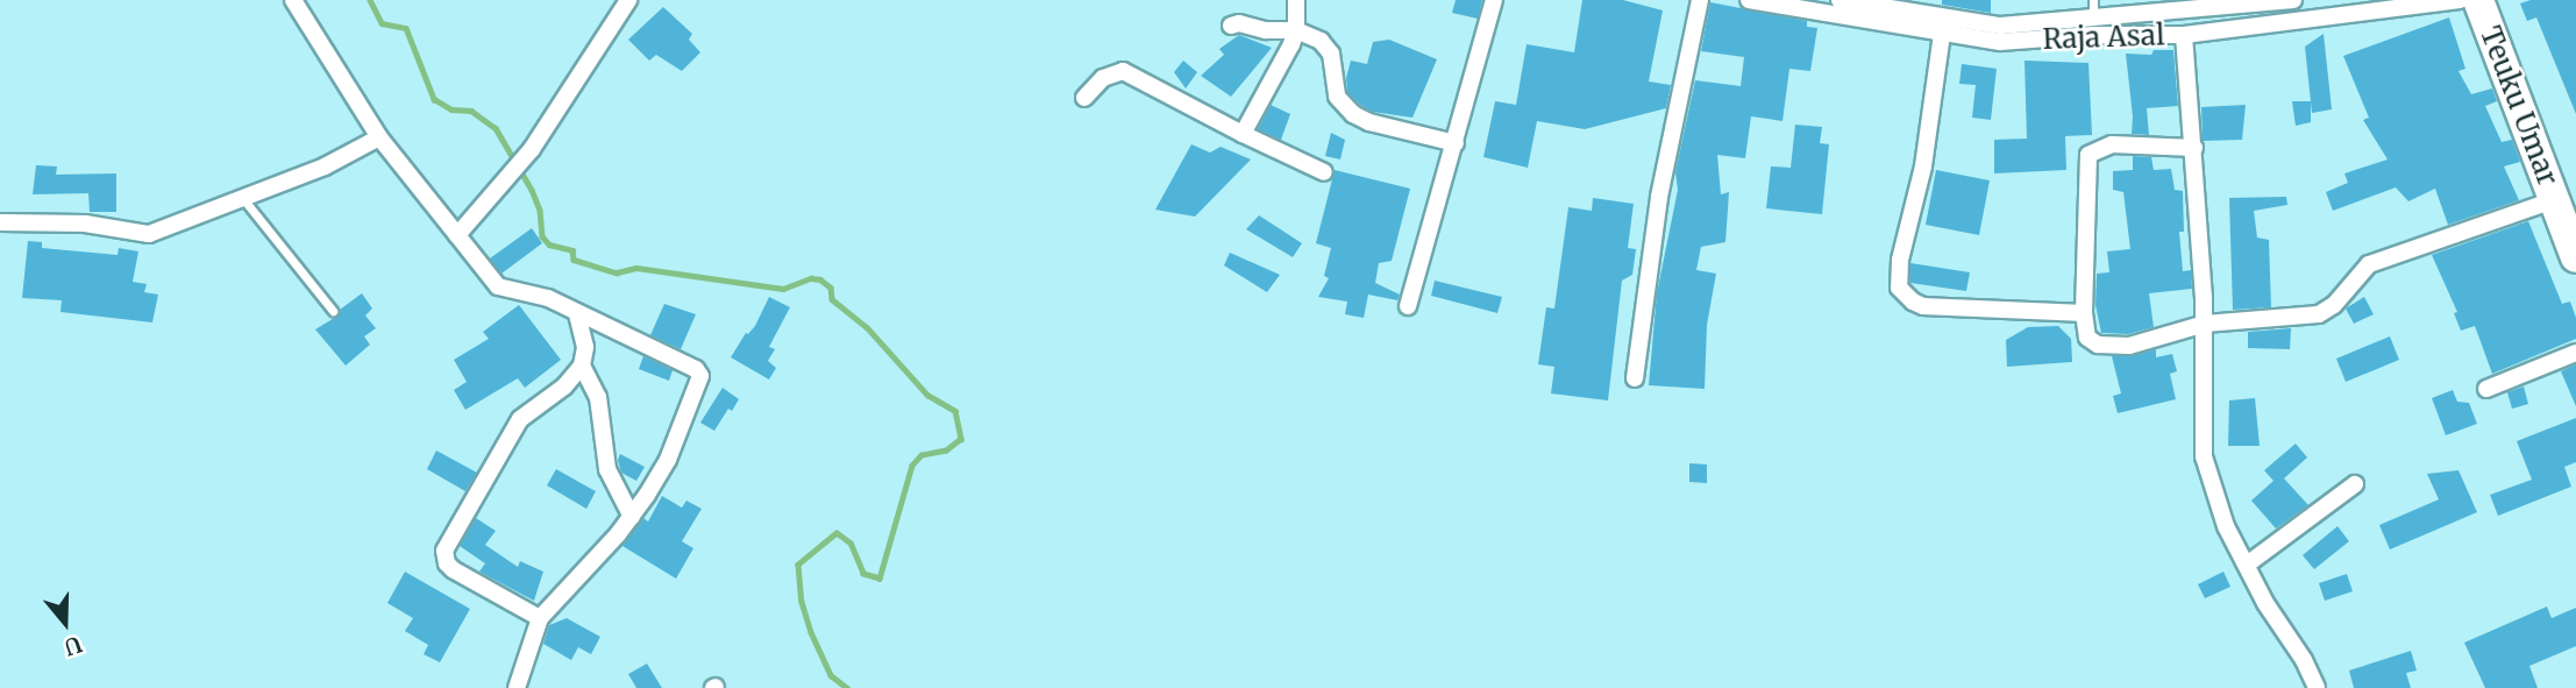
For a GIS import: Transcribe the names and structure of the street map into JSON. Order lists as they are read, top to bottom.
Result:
{
  "streets": {
    "highway": ["Teuku Umar"],
    "street": ["Raja Asal"]
  },
  "north": "bottom"
}
